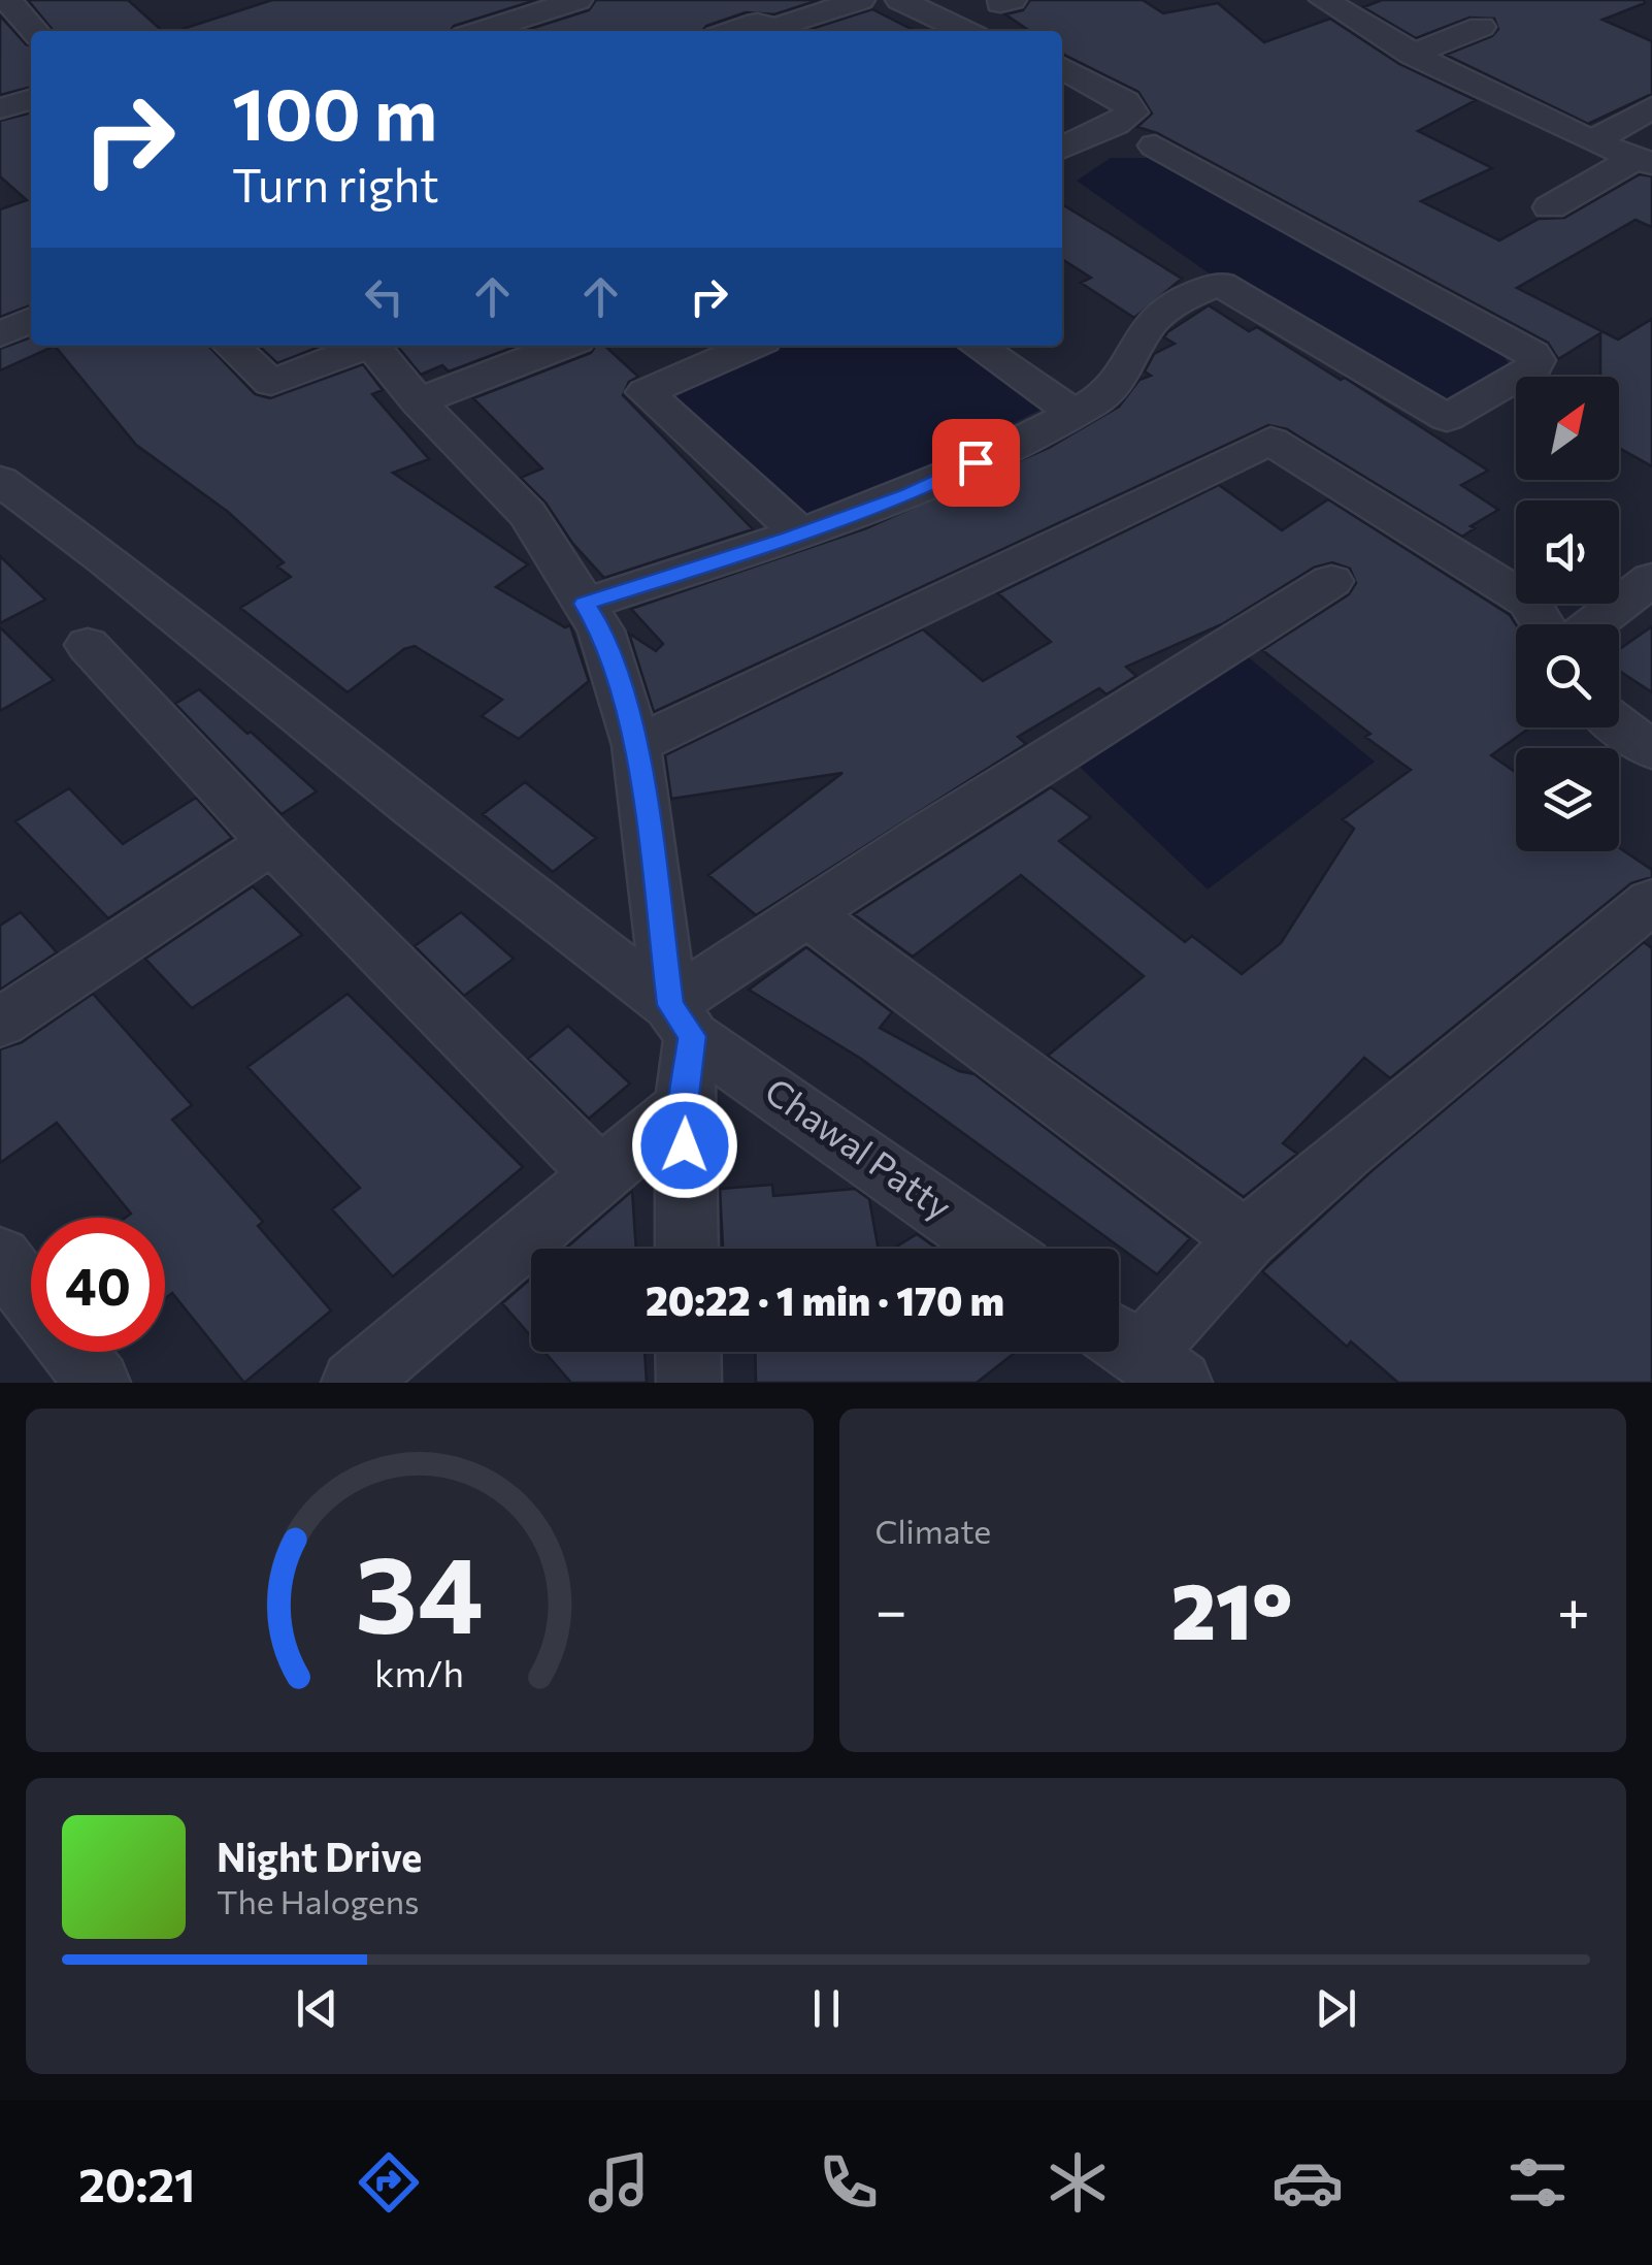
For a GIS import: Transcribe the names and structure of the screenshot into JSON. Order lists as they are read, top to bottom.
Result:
{
  "streets": {
    "street": ["Chawal Patty"]
  },
  "north": "top right",
  "page": {
    "turn": ["100 m", "Turn right"],
    "limit": "40",
    "trip": "20:22 · 1 min · 170 m",
    "tile": "Climate",
    "heat": ["−", "21°", "+"],
    "song": ["Night Drive", "The Halogens"],
    "tabs": "20:21",
    "gauge": ["34", "km/h"]
  }
}
